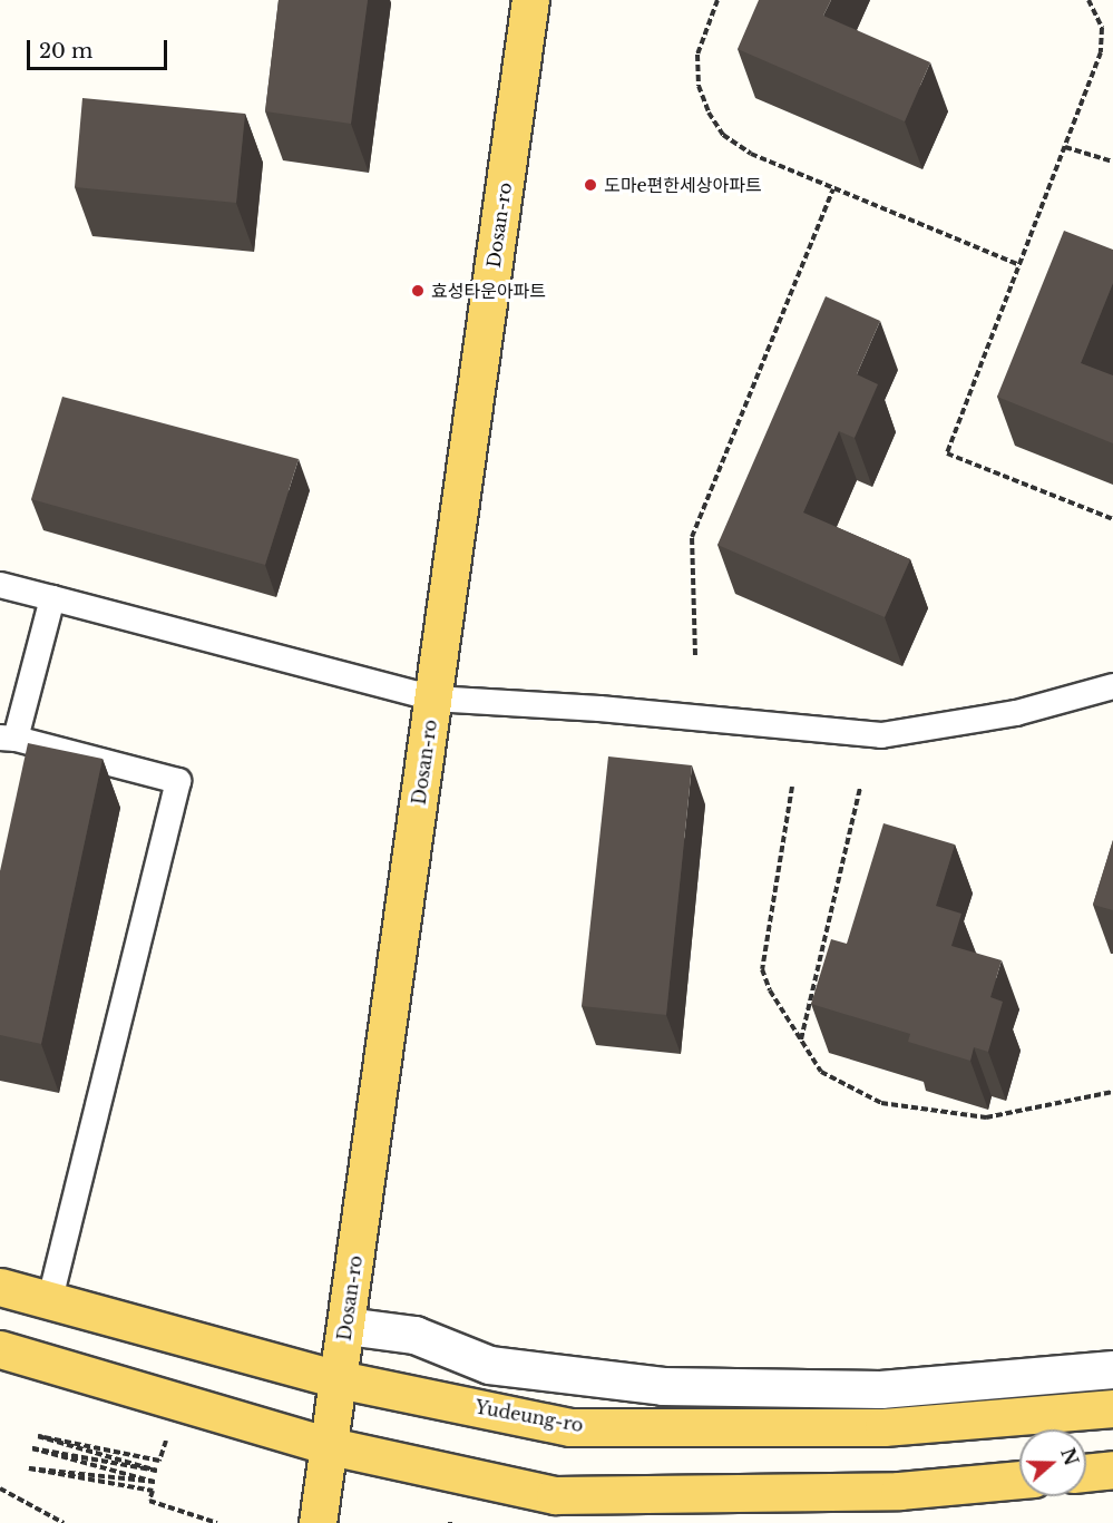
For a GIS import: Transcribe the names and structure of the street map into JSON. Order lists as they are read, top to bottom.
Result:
{
  "streets": {
    "main road": ["Dosan-ro", "Yudeung-ro"]
  },
  "crossings": [
    ["Dosan-ro", "Yudeung-ro"]
  ],
  "places": ["도마e편한세상아파트", "효성타운아파트"],
  "scale_bar": "20 m",
  "north": "right"
}
